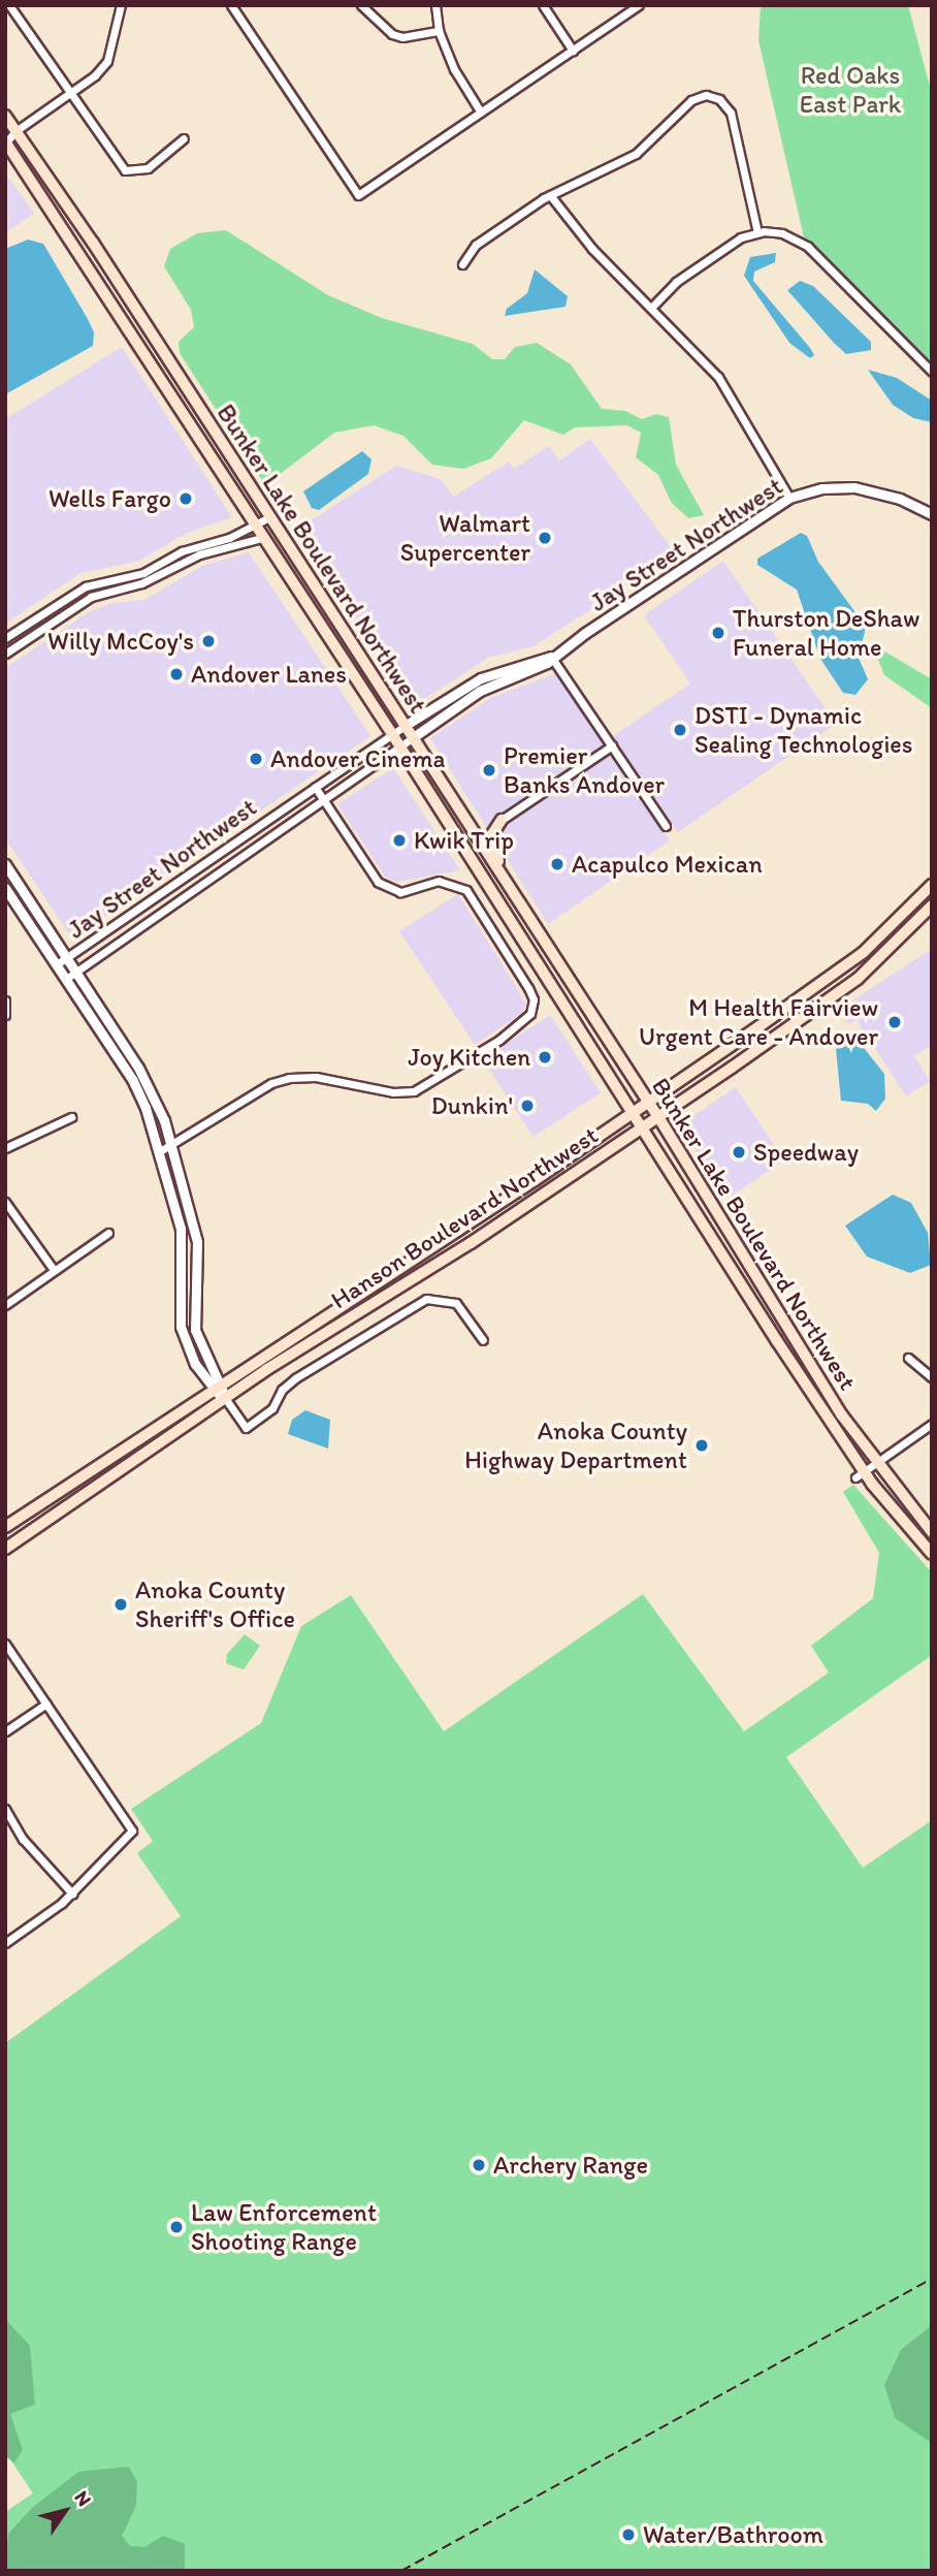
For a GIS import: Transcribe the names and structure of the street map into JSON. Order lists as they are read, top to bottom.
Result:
{
  "streets": {
    "main road": ["Bunker Lake Boulevard Northwest", "Hanson Boulevard Northwest"],
    "street": ["Jay Street Northwest"]
  },
  "crossings": [
    ["Jay Street Northwest", "Bunker Lake Boulevard Northwest"],
    ["Bunker Lake Boulevard Northwest", "Hanson Boulevard Northwest"]
  ],
  "parks": ["Red Oaks East Park"],
  "places": [
    "Wells Fargo",
    "Walmart Supercenter",
    "Thurston DeShaw Funeral Home",
    "Willy McCoy's",
    "Andover Lanes",
    "DSTI - Dynamic Sealing Technologies",
    "Andover Cinema",
    "Premier Banks Andover",
    "Kwik Trip",
    "Acapulco Mexican",
    "M Health Fairview Urgent Care - Andover",
    "Joy Kitchen",
    "Dunkin'",
    "Speedway",
    "Anoka County Highway Department",
    "Anoka County Sheriff's Office",
    "Archery Range",
    "Law Enforcement Shooting Range",
    "Water/Bathroom"
  ],
  "north": "top right"
}
